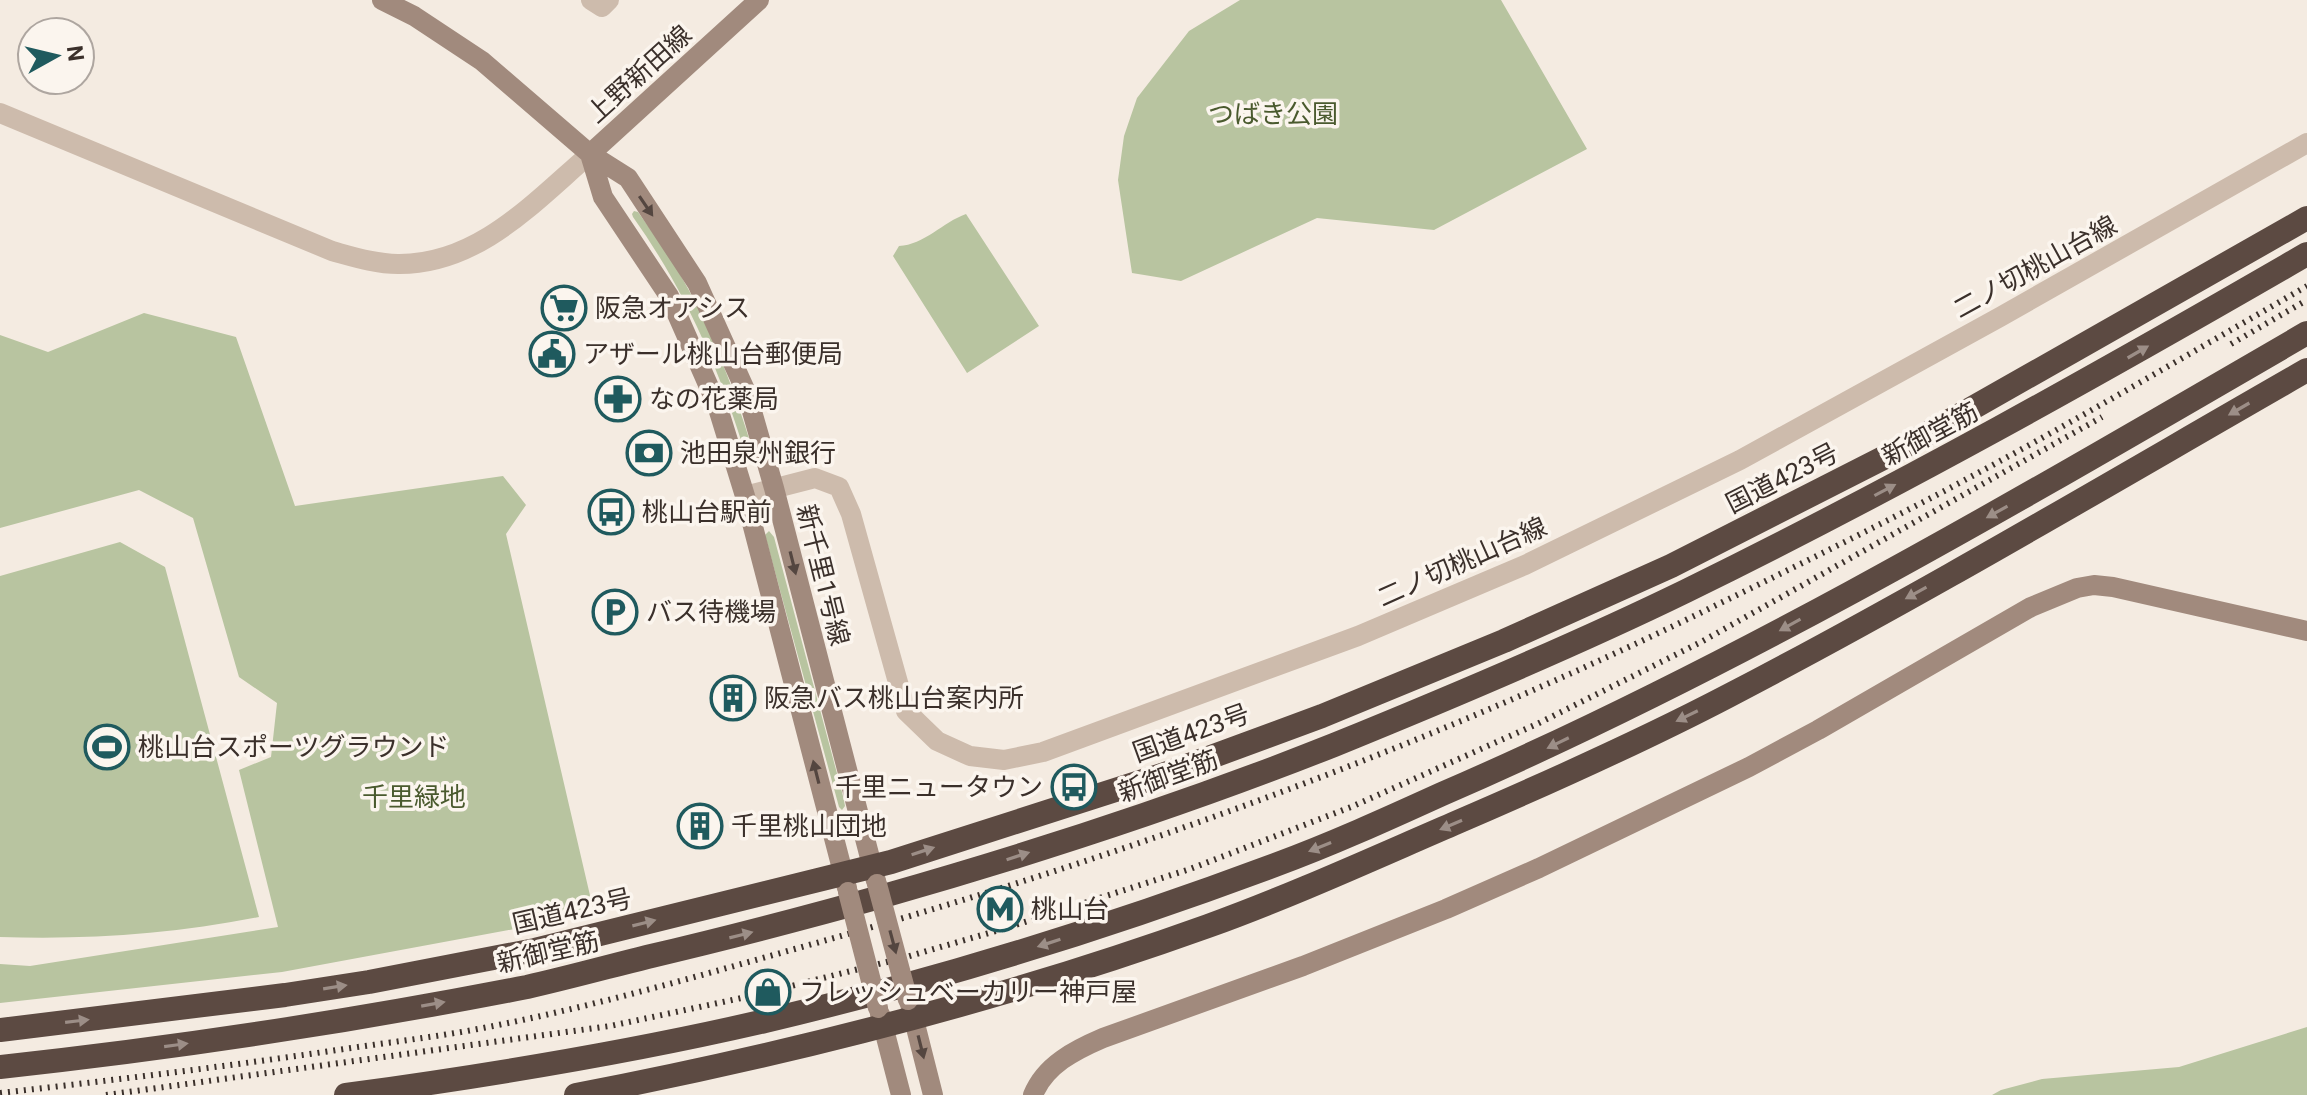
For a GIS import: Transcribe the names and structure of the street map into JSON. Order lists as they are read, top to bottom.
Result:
{
  "streets": {
    "highway": ["新御堂筋", "国道423号"],
    "street": ["上野新田線", "二ノ切桃山台線", "新千里1号線"]
  },
  "crossings": [
    ["上野新田線", "新千里1号線"],
    ["二ノ切桃山台線", "新千里1号線"],
    ["国道423号", "新千里1号線"]
  ],
  "parks": ["つばき公園", "千里緑地"],
  "places": {
    "supermarket": ["阪急オアシス"],
    "public building": ["アザール桃山台郵便局"],
    "pharmacy": ["なの花薬局"],
    "bank": ["池田泉州銀行"],
    "bus stop": ["桃山台駅前", "千里ニュータウン"],
    "parking": ["バス待機場"],
    "building": ["阪急バス桃山台案内所", "千里桃山団地"],
    "sports": ["桃山台スポーツグラウンド"],
    "metro station": ["桃山台"],
    "shop": ["フレッシュベーカリー神戸屋"]
  },
  "north": "right"
}
